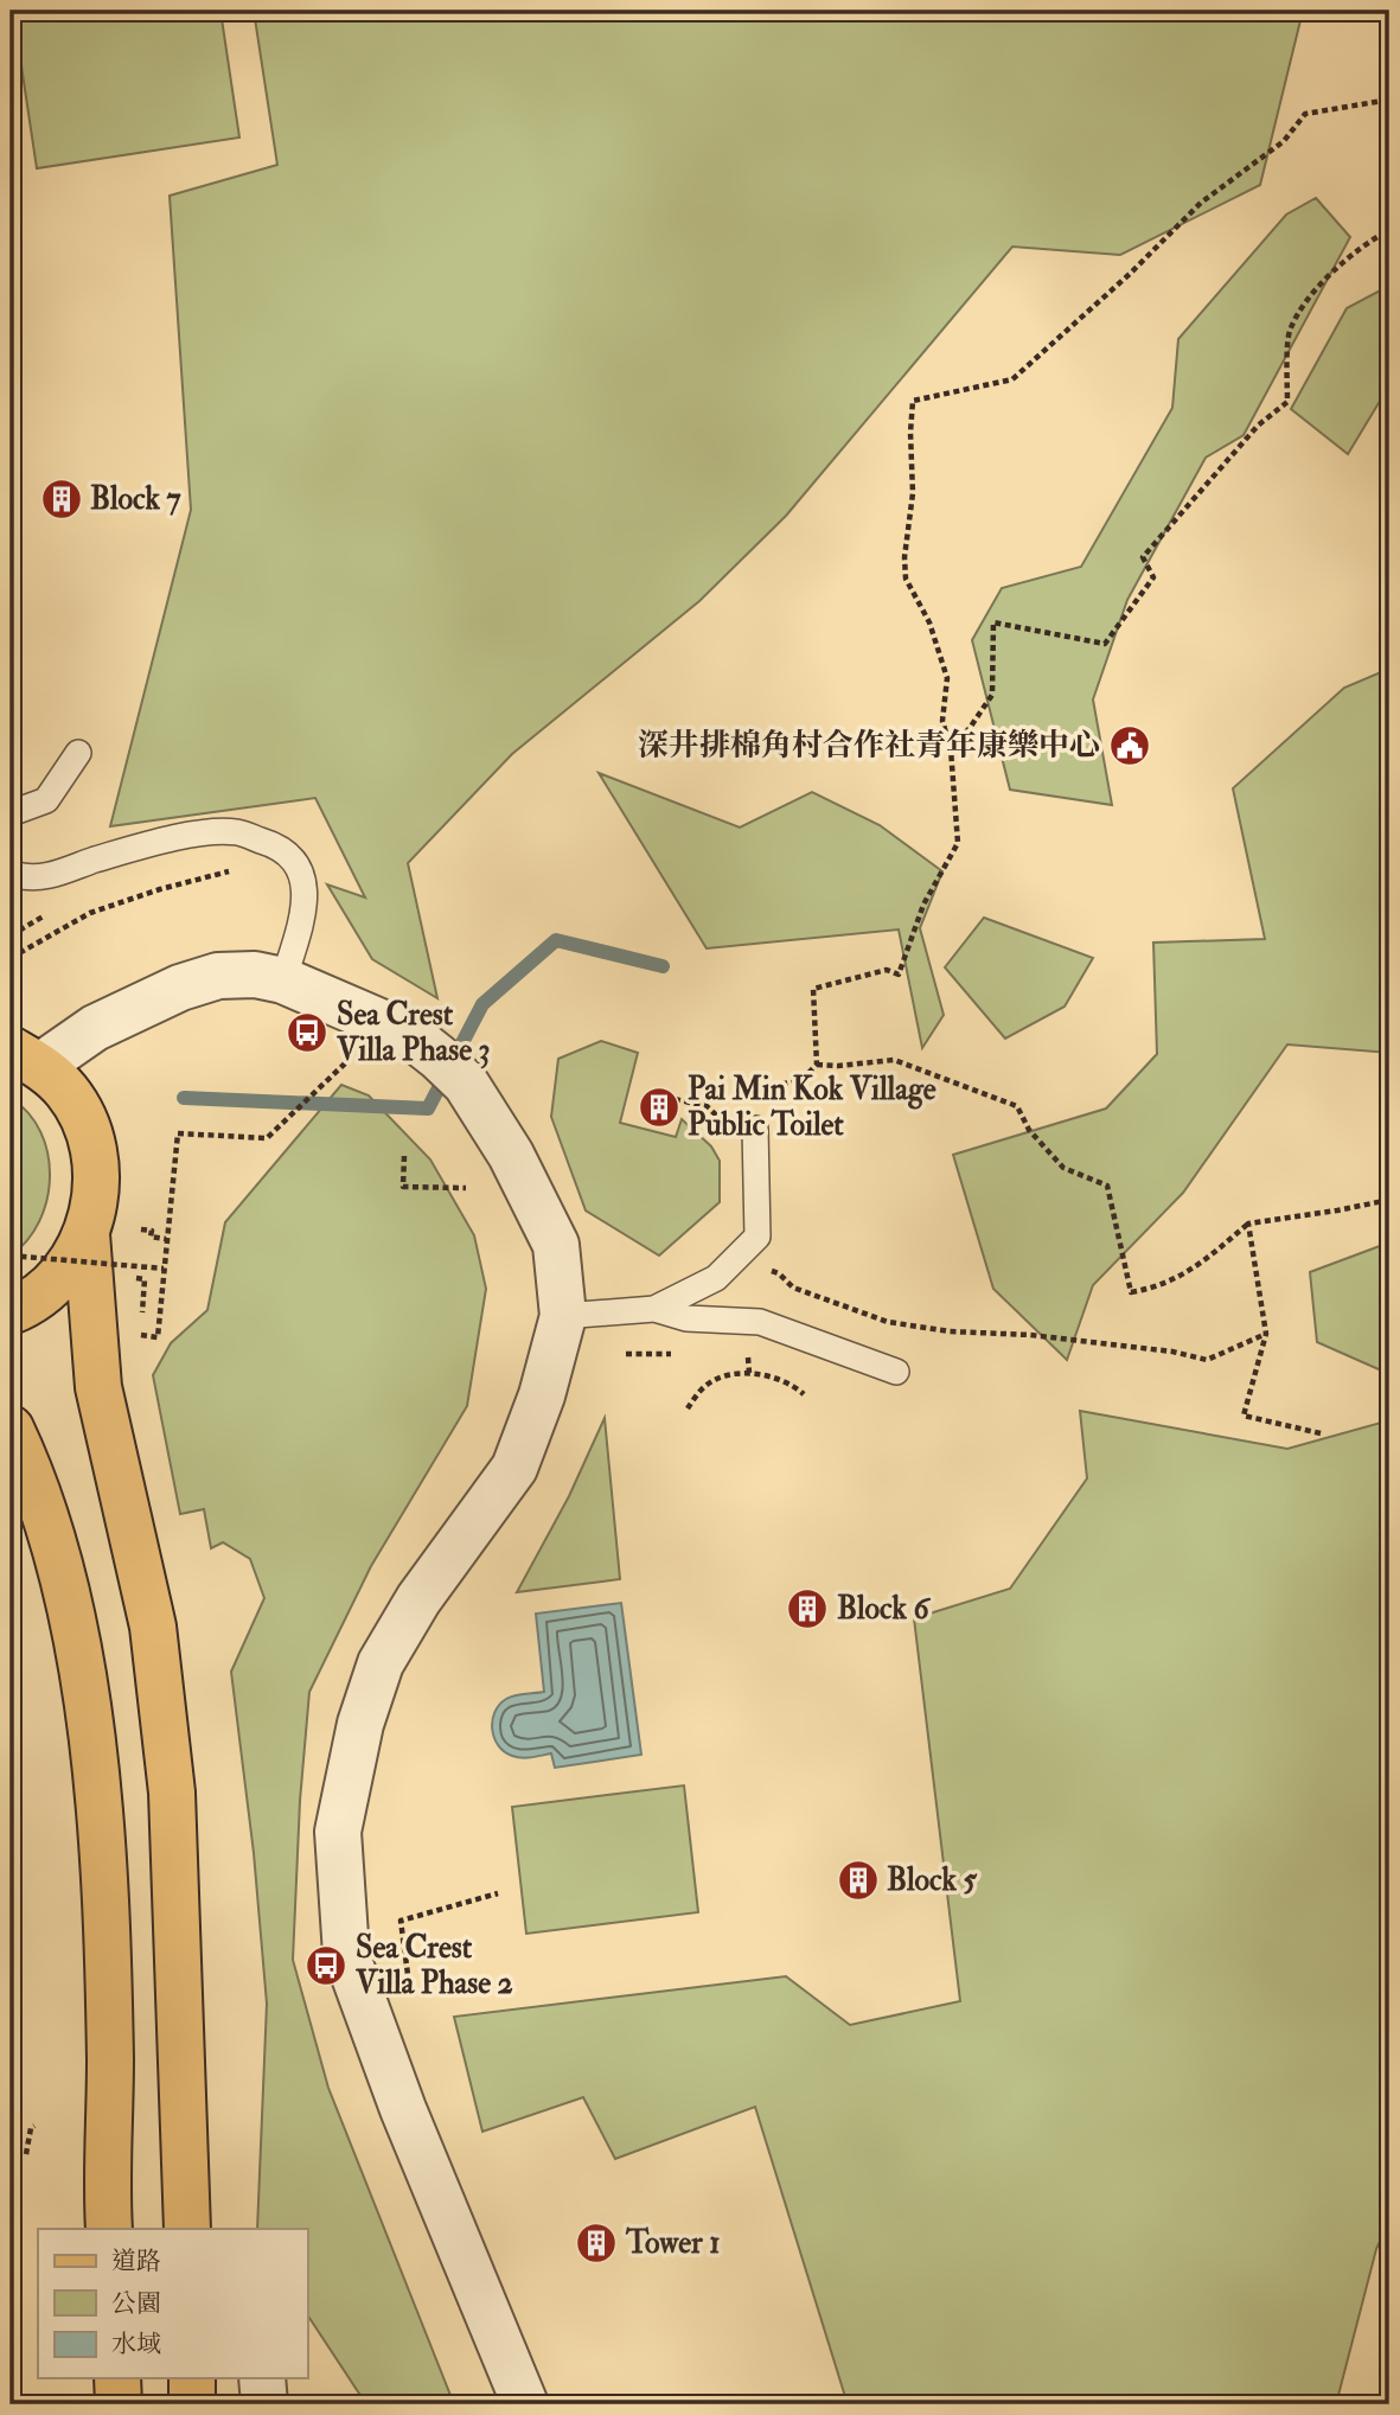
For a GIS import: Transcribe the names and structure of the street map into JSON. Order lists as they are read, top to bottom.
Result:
{
  "places": {
    "building": [
      "Block 7",
      "Pai Min Kok Village Public Toilet",
      "Block 6",
      "Block 5",
      "Tower 1"
    ],
    "public building": ["深井排棉角村合作社青年康樂中心"],
    "bus stop": ["Sea Crest Villa Phase 3", "Sea Crest Villa Phase 2"]
  },
  "legend": ["道路", "公園", "水域"]
}
